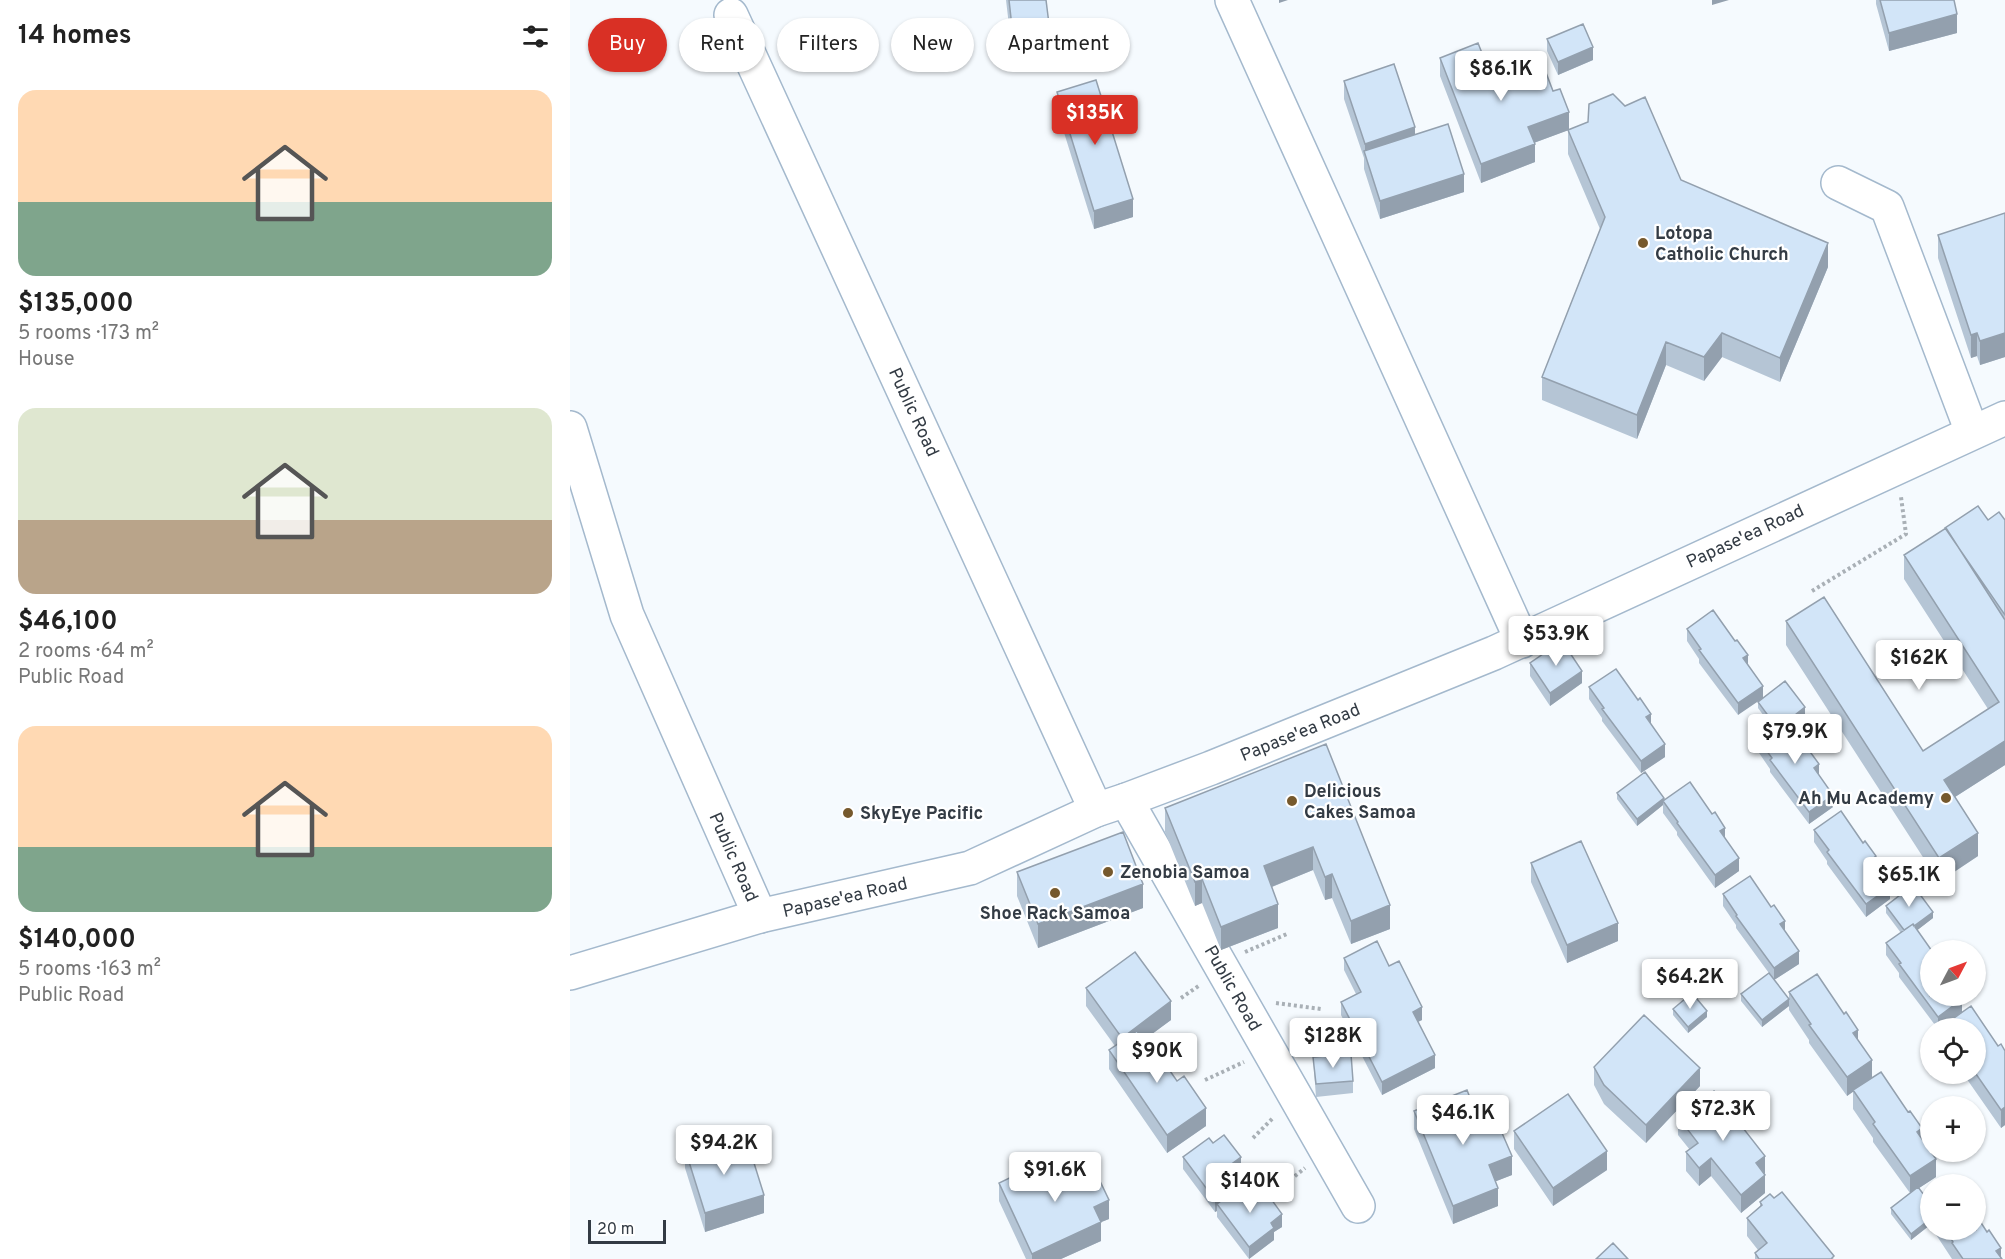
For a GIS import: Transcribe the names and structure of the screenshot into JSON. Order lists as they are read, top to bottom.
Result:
{
  "streets": {
    "street": ["Public Road", "Papase'ea Road"]
  },
  "crossings": [
    ["Public Road", "Papase'ea Road"]
  ],
  "places": [
    "Lotopa Catholic Church",
    "Ah Mu Academy",
    "Delicious Cakes Samoa",
    "SkyEye Pacific",
    "Zenobia Samoa",
    "Shoe Rack Samoa"
  ],
  "scale_bar": "20 m",
  "north": "top right",
  "page": {
    "heading": "14 homes",
    "chip": [
      "Buy",
      "Rent",
      "Filters",
      "New",
      "Apartment"
    ],
    "price": [
      "$86.1K",
      "$135K",
      "$53.9K",
      "$162K",
      "$79.9K",
      "$65.1K",
      "$64.2K",
      "$128K",
      "$90K",
      "$72.3K",
      "$46.1K",
      "$94.2K",
      "$91.6K",
      "$140K"
    ],
    "list": [
      {
        "name": "$135,000",
        "note": "5 rooms · 173 m² · House"
      },
      {
        "name": "$46,100",
        "note": "2 rooms · 64 m² · Public Road"
      },
      {
        "name": "$140,000",
        "note": "5 rooms · 163 m² · Public Road"
      }
    ],
    "map_buttons": ["+", "−"],
    "scale": "20 m"
  }
}
